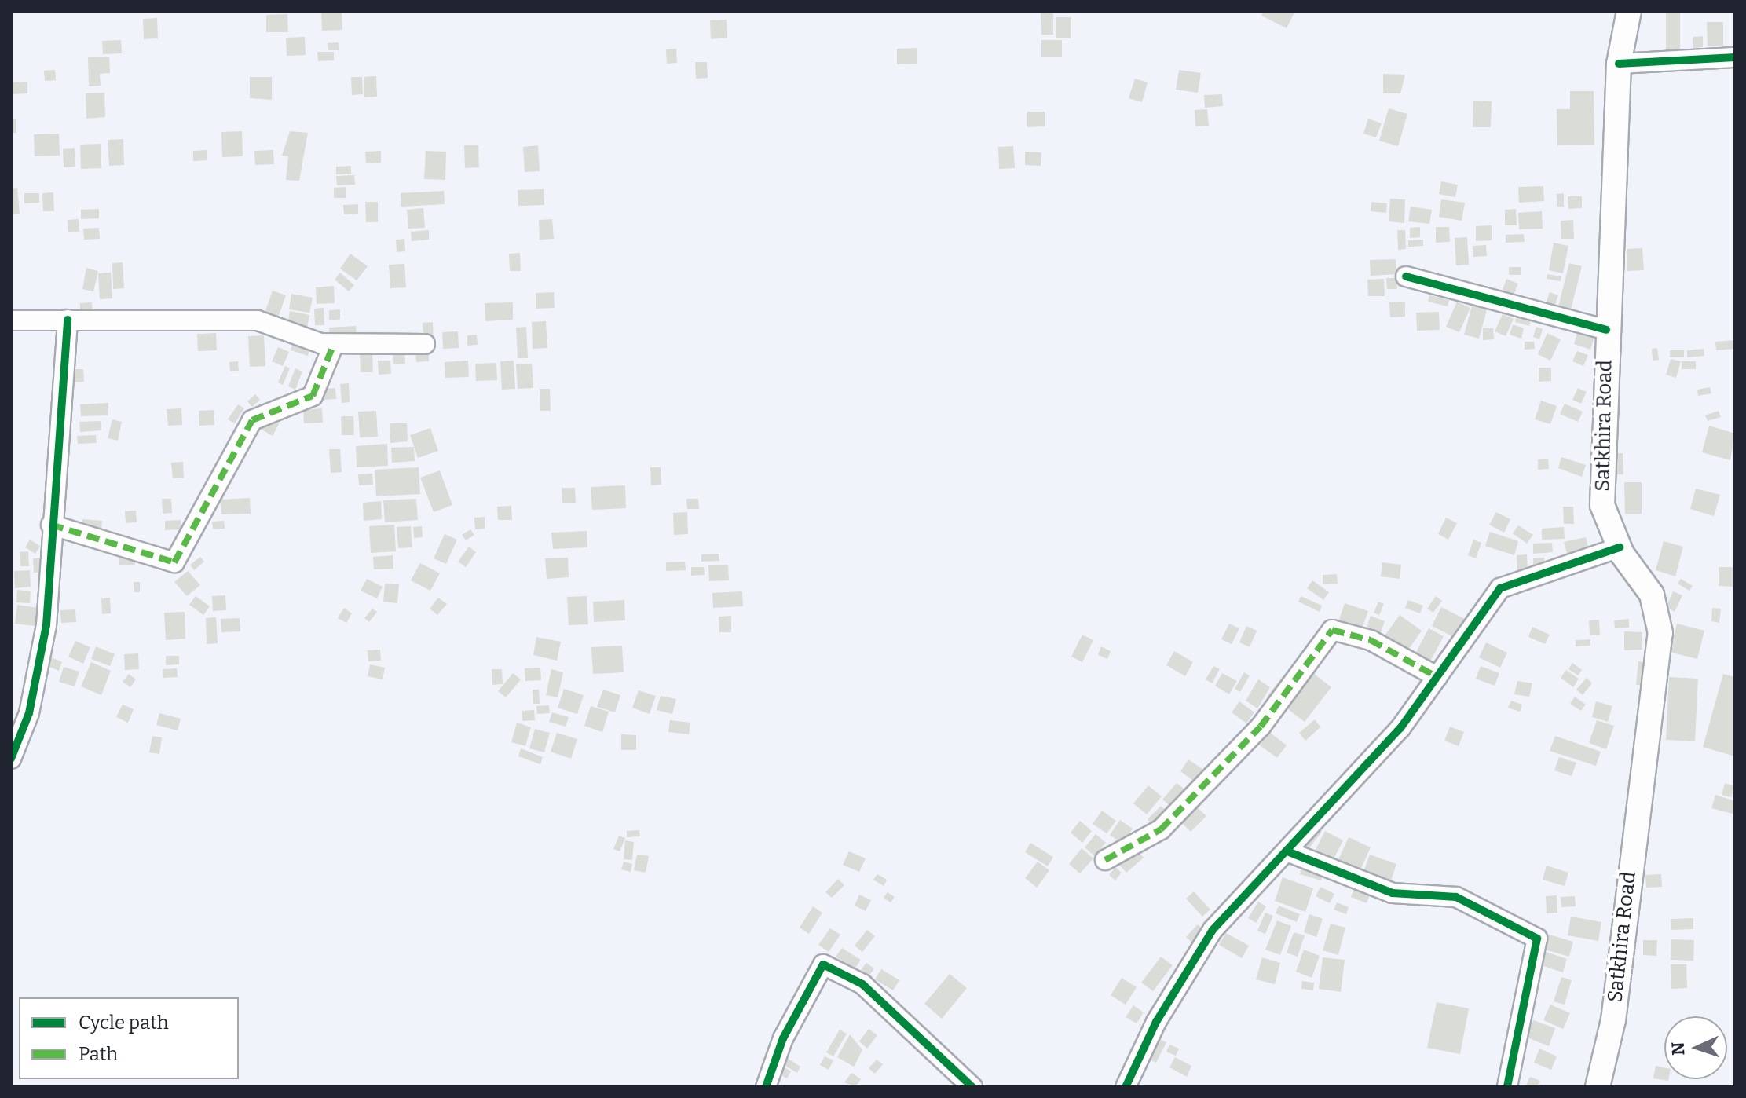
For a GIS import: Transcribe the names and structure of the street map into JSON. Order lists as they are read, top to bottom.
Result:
{
  "streets": {
    "main road": ["Satkhira Road"]
  },
  "legend": ["Cycle path", "Path"],
  "north": "left"
}
